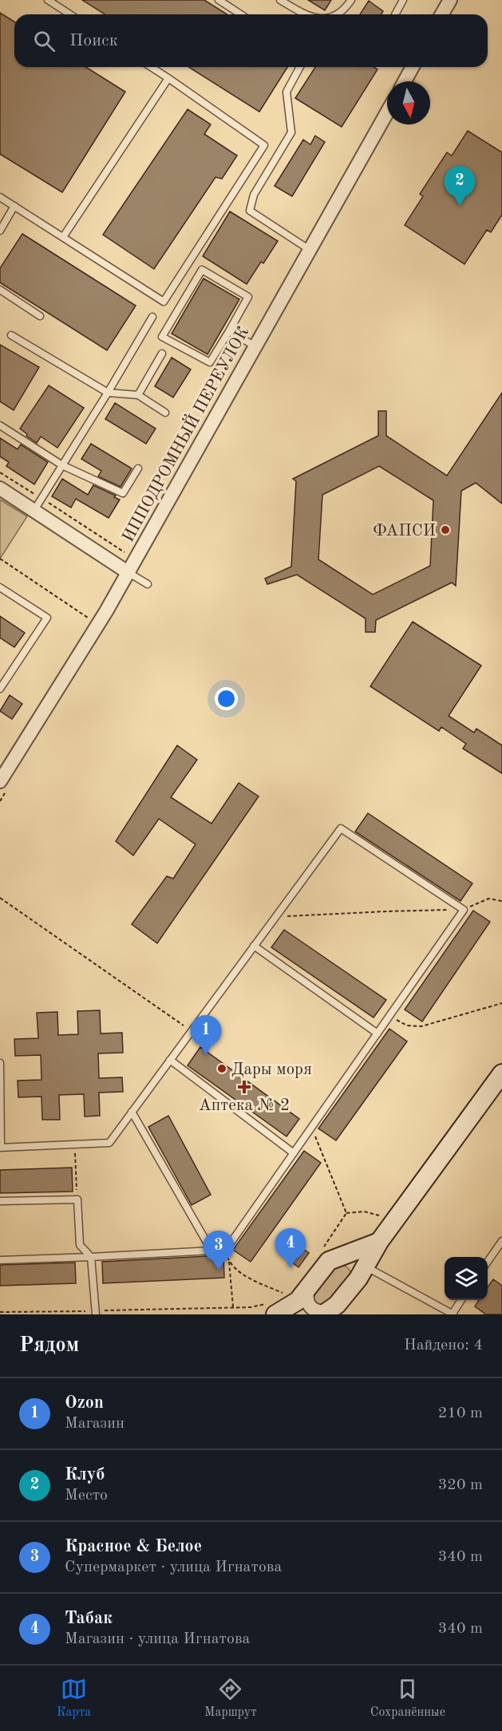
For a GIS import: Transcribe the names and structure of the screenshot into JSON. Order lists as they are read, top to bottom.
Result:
{
  "streets": {
    "street": ["ИППОДРОМНЫЙ ПЕРЕУЛОК"]
  },
  "places": {
    "other": ["ФАПСИ", "Дары моря"],
    "health": ["Аптека № 2"]
  },
  "north": "bottom",
  "page": {
    "search": "Поиск",
    "pins": [
      "2",
      "1",
      "4",
      "3"
    ],
    "heading": ["Рядом", "Найдено: 4"],
    "list": [
      {
        "mark": "1",
        "name": "Ozon",
        "note": "Магазин",
        "value": "210 m"
      },
      {
        "mark": "2",
        "name": "Клуб",
        "note": "Место",
        "value": "320 m"
      },
      {
        "mark": "3",
        "name": "Красное & Белое",
        "note": "Супермаркет · улица Игнатова",
        "value": "340 m"
      },
      {
        "mark": "4",
        "name": "Табак",
        "note": "Магазин · улица Игнатова",
        "value": "340 m"
      }
    ],
    "nav": ["Карта", "Маршрут", "Сохранённые"]
  }
}
